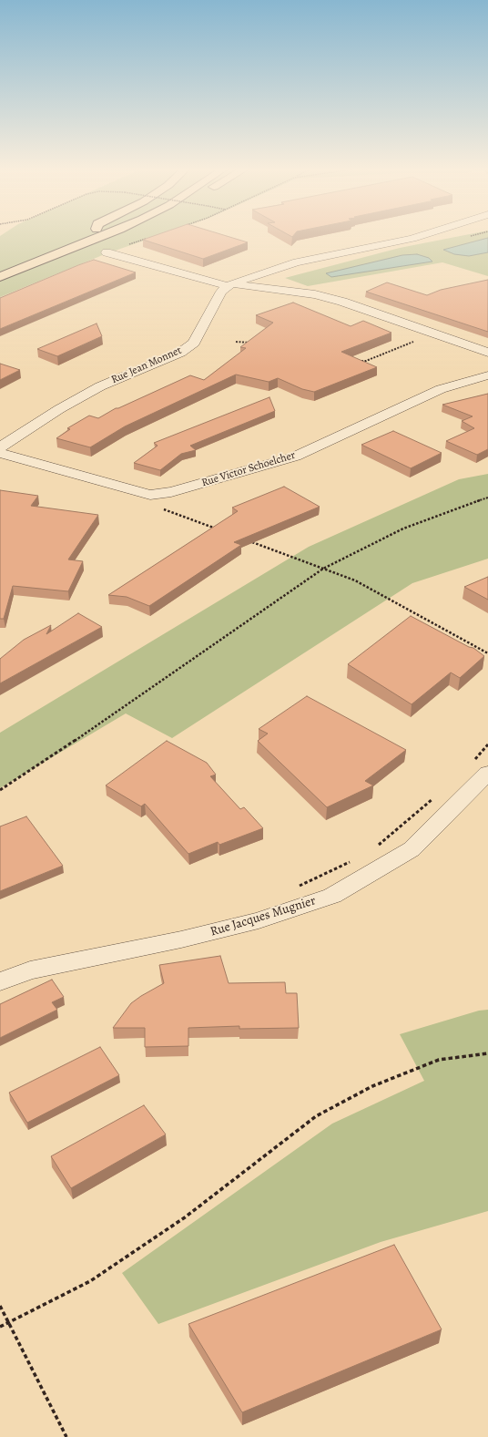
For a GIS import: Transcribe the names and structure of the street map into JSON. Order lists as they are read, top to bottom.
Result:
{
  "streets": {
    "street": ["Rue Jean Monnet", "Rue Victor Schoelcher", "Rue Jacques Mugnier"]
  }
}
